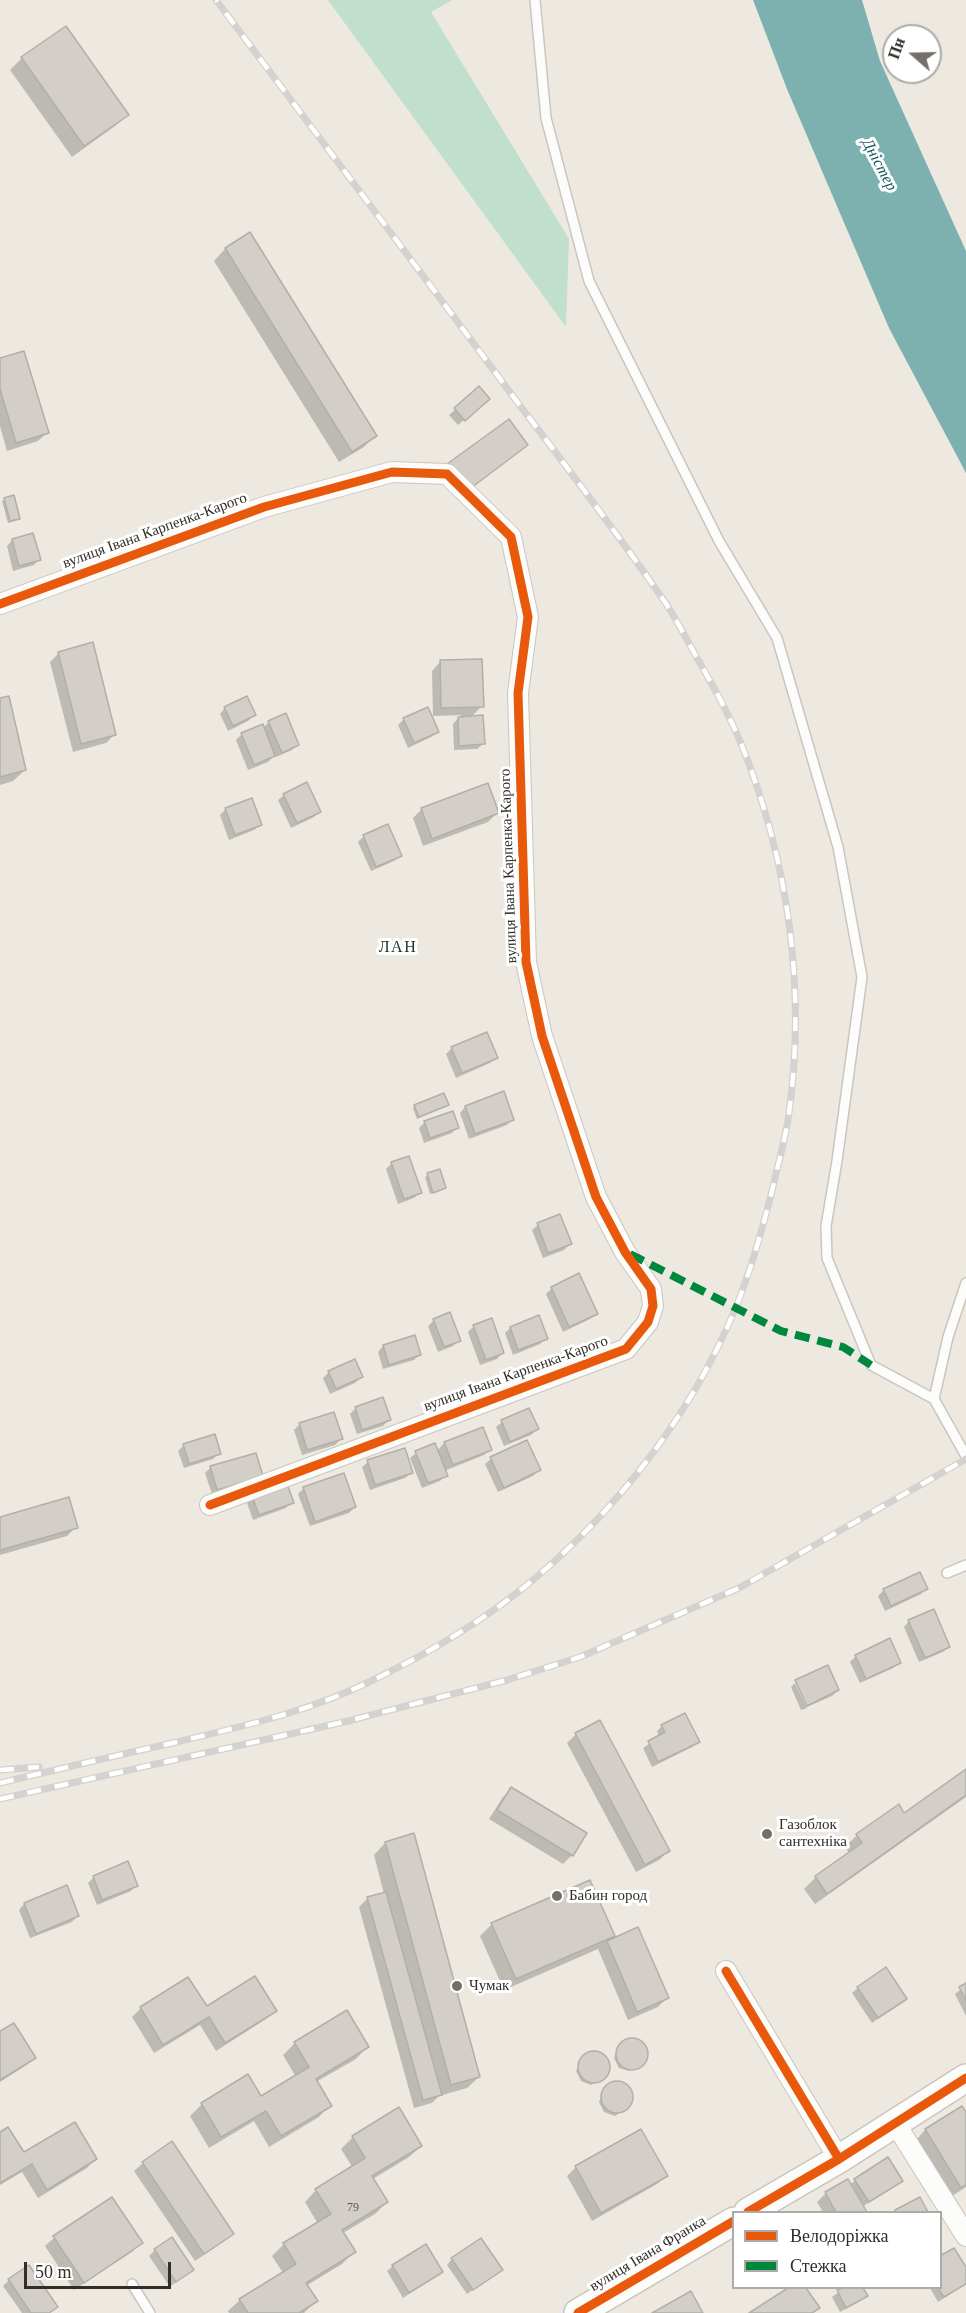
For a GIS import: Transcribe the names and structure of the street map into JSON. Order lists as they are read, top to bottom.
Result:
{
  "streets": {
    "main road": ["вулиця Івана Франка"],
    "street": ["вулиця Івана Карпенка-Карого"]
  },
  "districts": ["ЛАН"],
  "water": ["Дністер"],
  "places": ["Газоблок сантехніка", "Бабин город", "Чумак"],
  "house_numbers": ["79"],
  "legend": ["Велодоріжка", "Стежка"],
  "scale_bar": "50 m",
  "north": "left"
}
